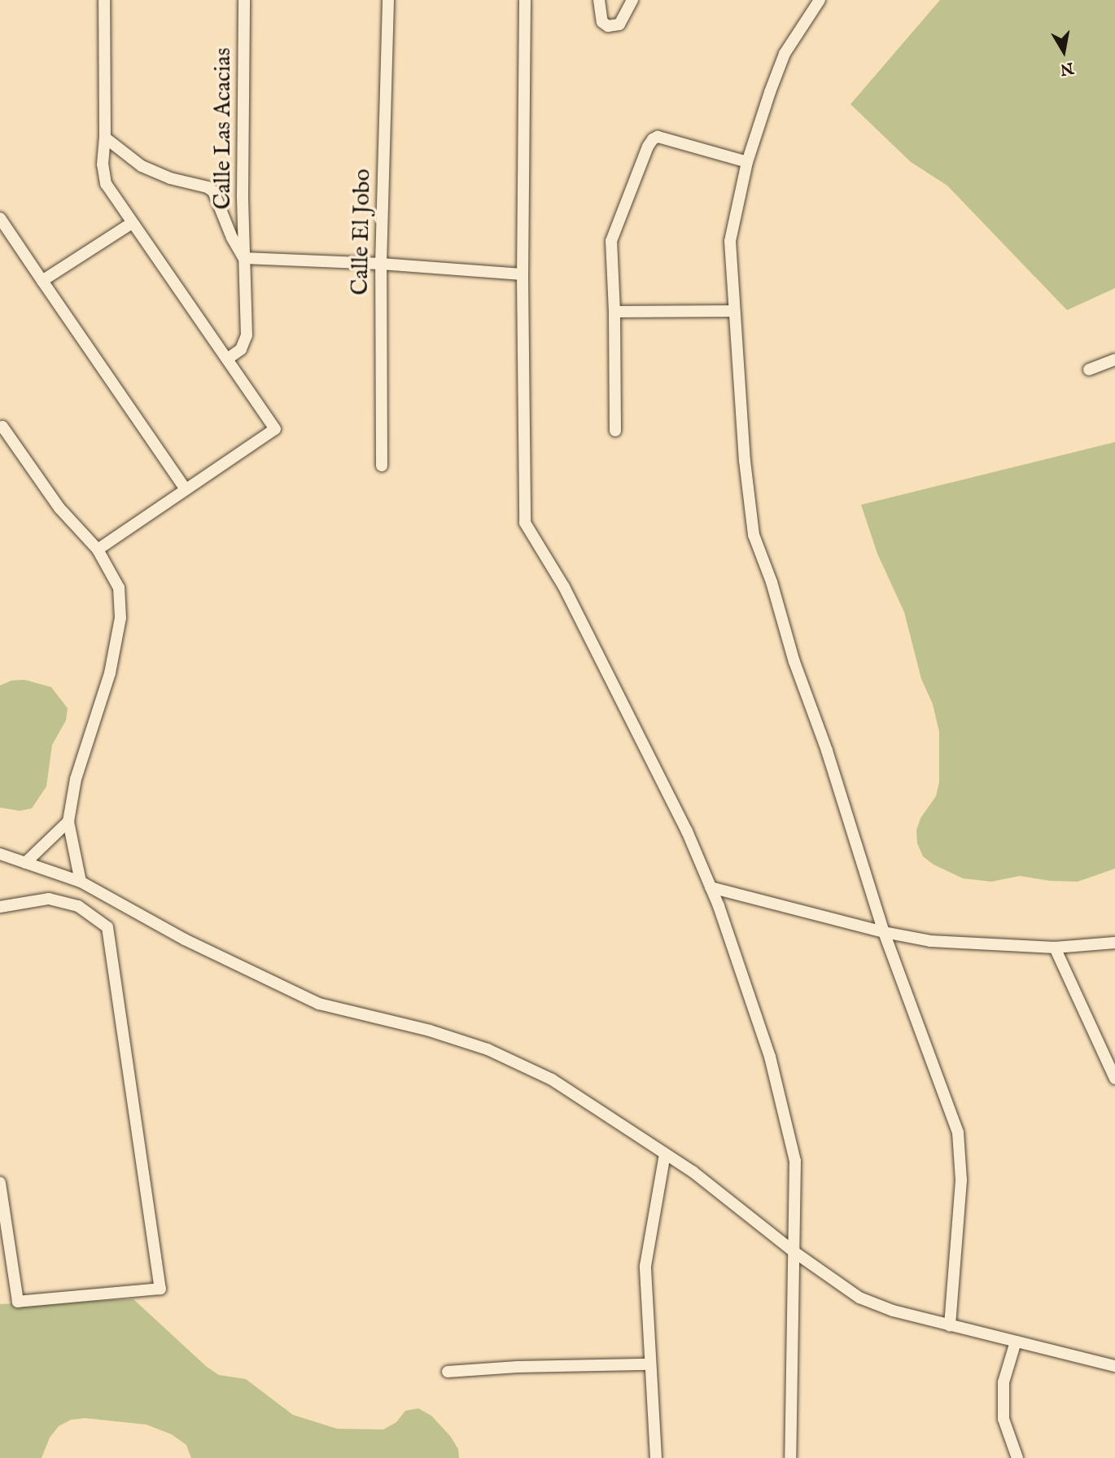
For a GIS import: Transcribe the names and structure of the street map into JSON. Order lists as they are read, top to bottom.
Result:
{
  "streets": {
    "street": ["Calle Las Acacias", "Calle El Jobo"]
  },
  "north": "bottom"
}
